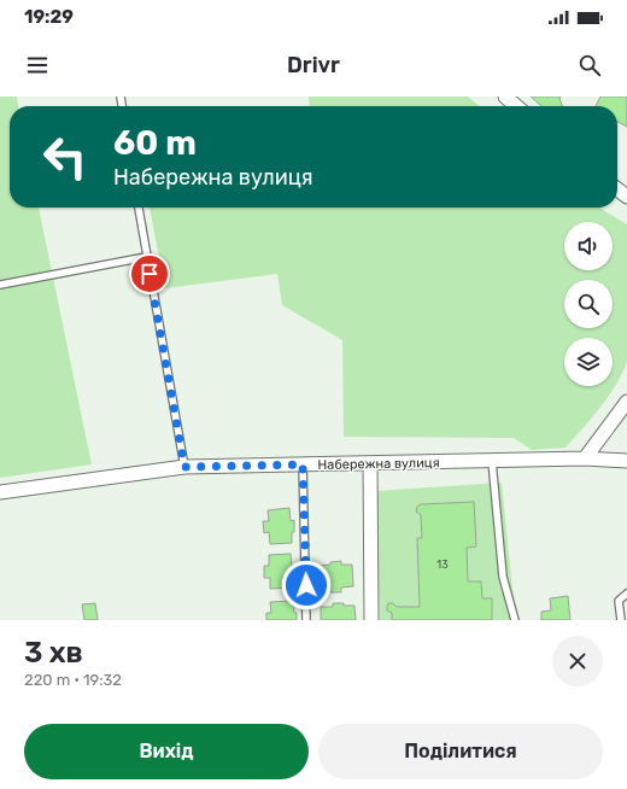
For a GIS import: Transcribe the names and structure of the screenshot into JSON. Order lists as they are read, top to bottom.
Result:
{
  "streets": {
    "street": ["Набережна вулиця"]
  },
  "house_numbers": ["13"],
  "page": {
    "status": "19:29",
    "header": "Drivr",
    "turn": ["60 m", "Набережна вулиця"],
    "heading": ["3 хв", "220 m · 19:32"],
    "buttons": ["Вихід", "Поділитися"]
  }
}
